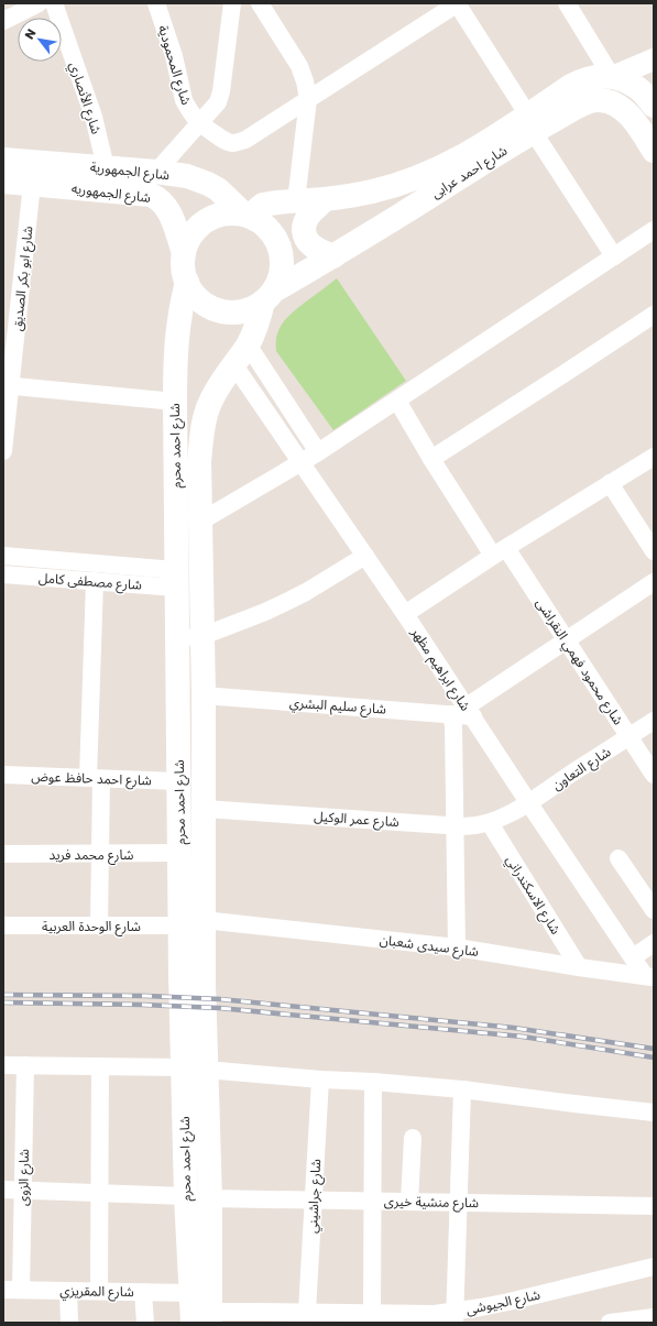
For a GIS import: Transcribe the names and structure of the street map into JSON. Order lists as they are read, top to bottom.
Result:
{
  "streets": {
    "main road": [
      "شارع الجمهورية",
      "شارع احمد عرابى",
      "شارع الجمهوريه",
      "شارع احمد محرم"
    ],
    "street": [
      "شارع المحمودية",
      "شارع الأنصاري",
      "شارع ابو بكر الصديق",
      "شارع مصطفى كامل",
      "شارع محمود فهمي النقراشى",
      "شارع ابراهيم مظهر",
      "شارع سليم البشري",
      "شارع التعاون",
      "شارع احمد حافظ عوض",
      "شارع عمر الوكيل",
      "شارع محمد فريد",
      "شارع الاسكندراني",
      "شارع الوحدة العربية",
      "شارع سيدى شعبان",
      "شارع الزوى",
      "شارع جراشيني",
      "شارع منشية خيرى",
      "شارع المقريزي",
      "شارع الجيوشى"
    ]
  },
  "crossings": [
    ["شارع الأنصاري", "شارع الجمهورية"],
    ["شارع الجمهورية", "شارع احمد عرابى"],
    ["شارع الجمهورية", "شارع الجمهوريه"],
    ["شارع الجمهورية", "شارع احمد محرم"],
    ["شارع احمد عرابى", "شارع الجمهوريه"],
    ["شارع احمد عرابى", "شارع احمد محرم"],
    ["شارع الجمهوريه", "شارع ابو بكر الصديق"],
    ["شارع الجمهوريه", "شارع احمد محرم"],
    ["شارع احمد محرم", "شارع مصطفى كامل"],
    ["شارع احمد محرم", "شارع ابراهيم مظهر"],
    ["شارع احمد محرم", "شارع سليم البشري"],
    ["شارع احمد محرم", "شارع احمد حافظ عوض"],
    ["شارع احمد محرم", "شارع عمر الوكيل"],
    ["شارع احمد محرم", "شارع محمد فريد"],
    ["شارع احمد محرم", "شارع الوحدة العربية"],
    ["شارع احمد محرم", "شارع سيدى شعبان"],
    ["شارع احمد محرم", "شارع منشية خيرى"],
    ["شارع احمد محرم", "شارع المقريزي"],
    ["شارع احمد محرم", "شارع الجيوشى"],
    ["شارع محمود فهمي النقراشى", "شارع التعاون"],
    ["شارع ابراهيم مظهر", "شارع سليم البشري"],
    ["شارع ابراهيم مظهر", "شارع التعاون"],
    ["شارع ابراهيم مظهر", "شارع سيدى شعبان"],
    ["شارع التعاون", "شارع عمر الوكيل"],
    ["شارع عمر الوكيل", "شارع الاسكندراني"],
    ["شارع الاسكندراني", "شارع سيدى شعبان"],
    ["شارع الزوى", "شارع المقريزي"],
    ["شارع جراشيني", "شارع منشية خيرى"],
    ["شارع جراشيني", "شارع الجيوشى"],
    ["شارع المقريزي", "شارع الجيوشى"]
  ],
  "north": "top left"
}
